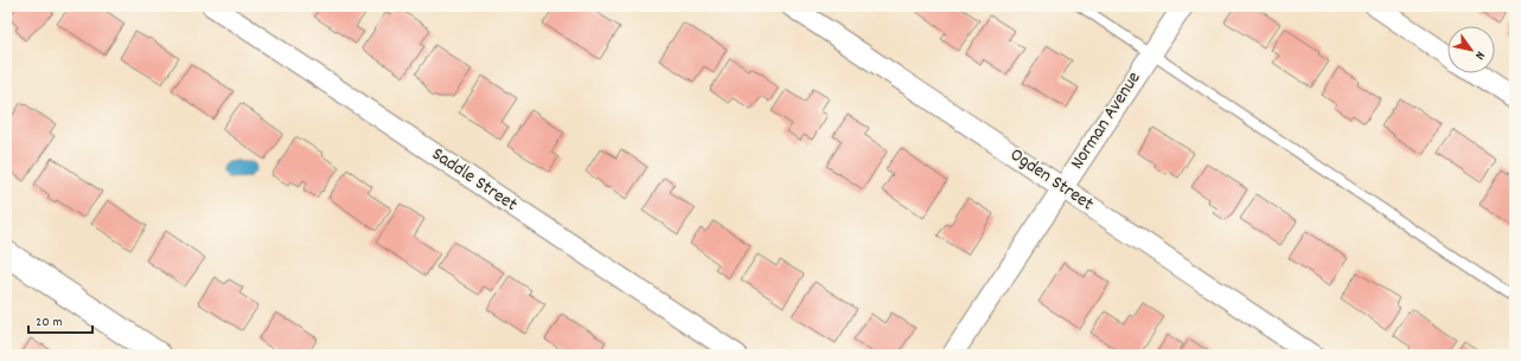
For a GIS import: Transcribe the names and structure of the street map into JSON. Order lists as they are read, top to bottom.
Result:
{
  "streets": {
    "street": ["Norman Avenue", "Saddle Street", "Ogden Street"]
  },
  "crossings": [
    ["Norman Avenue", "Ogden Street"]
  ],
  "scale_bar": "20 m",
  "north": "bottom right"
}
